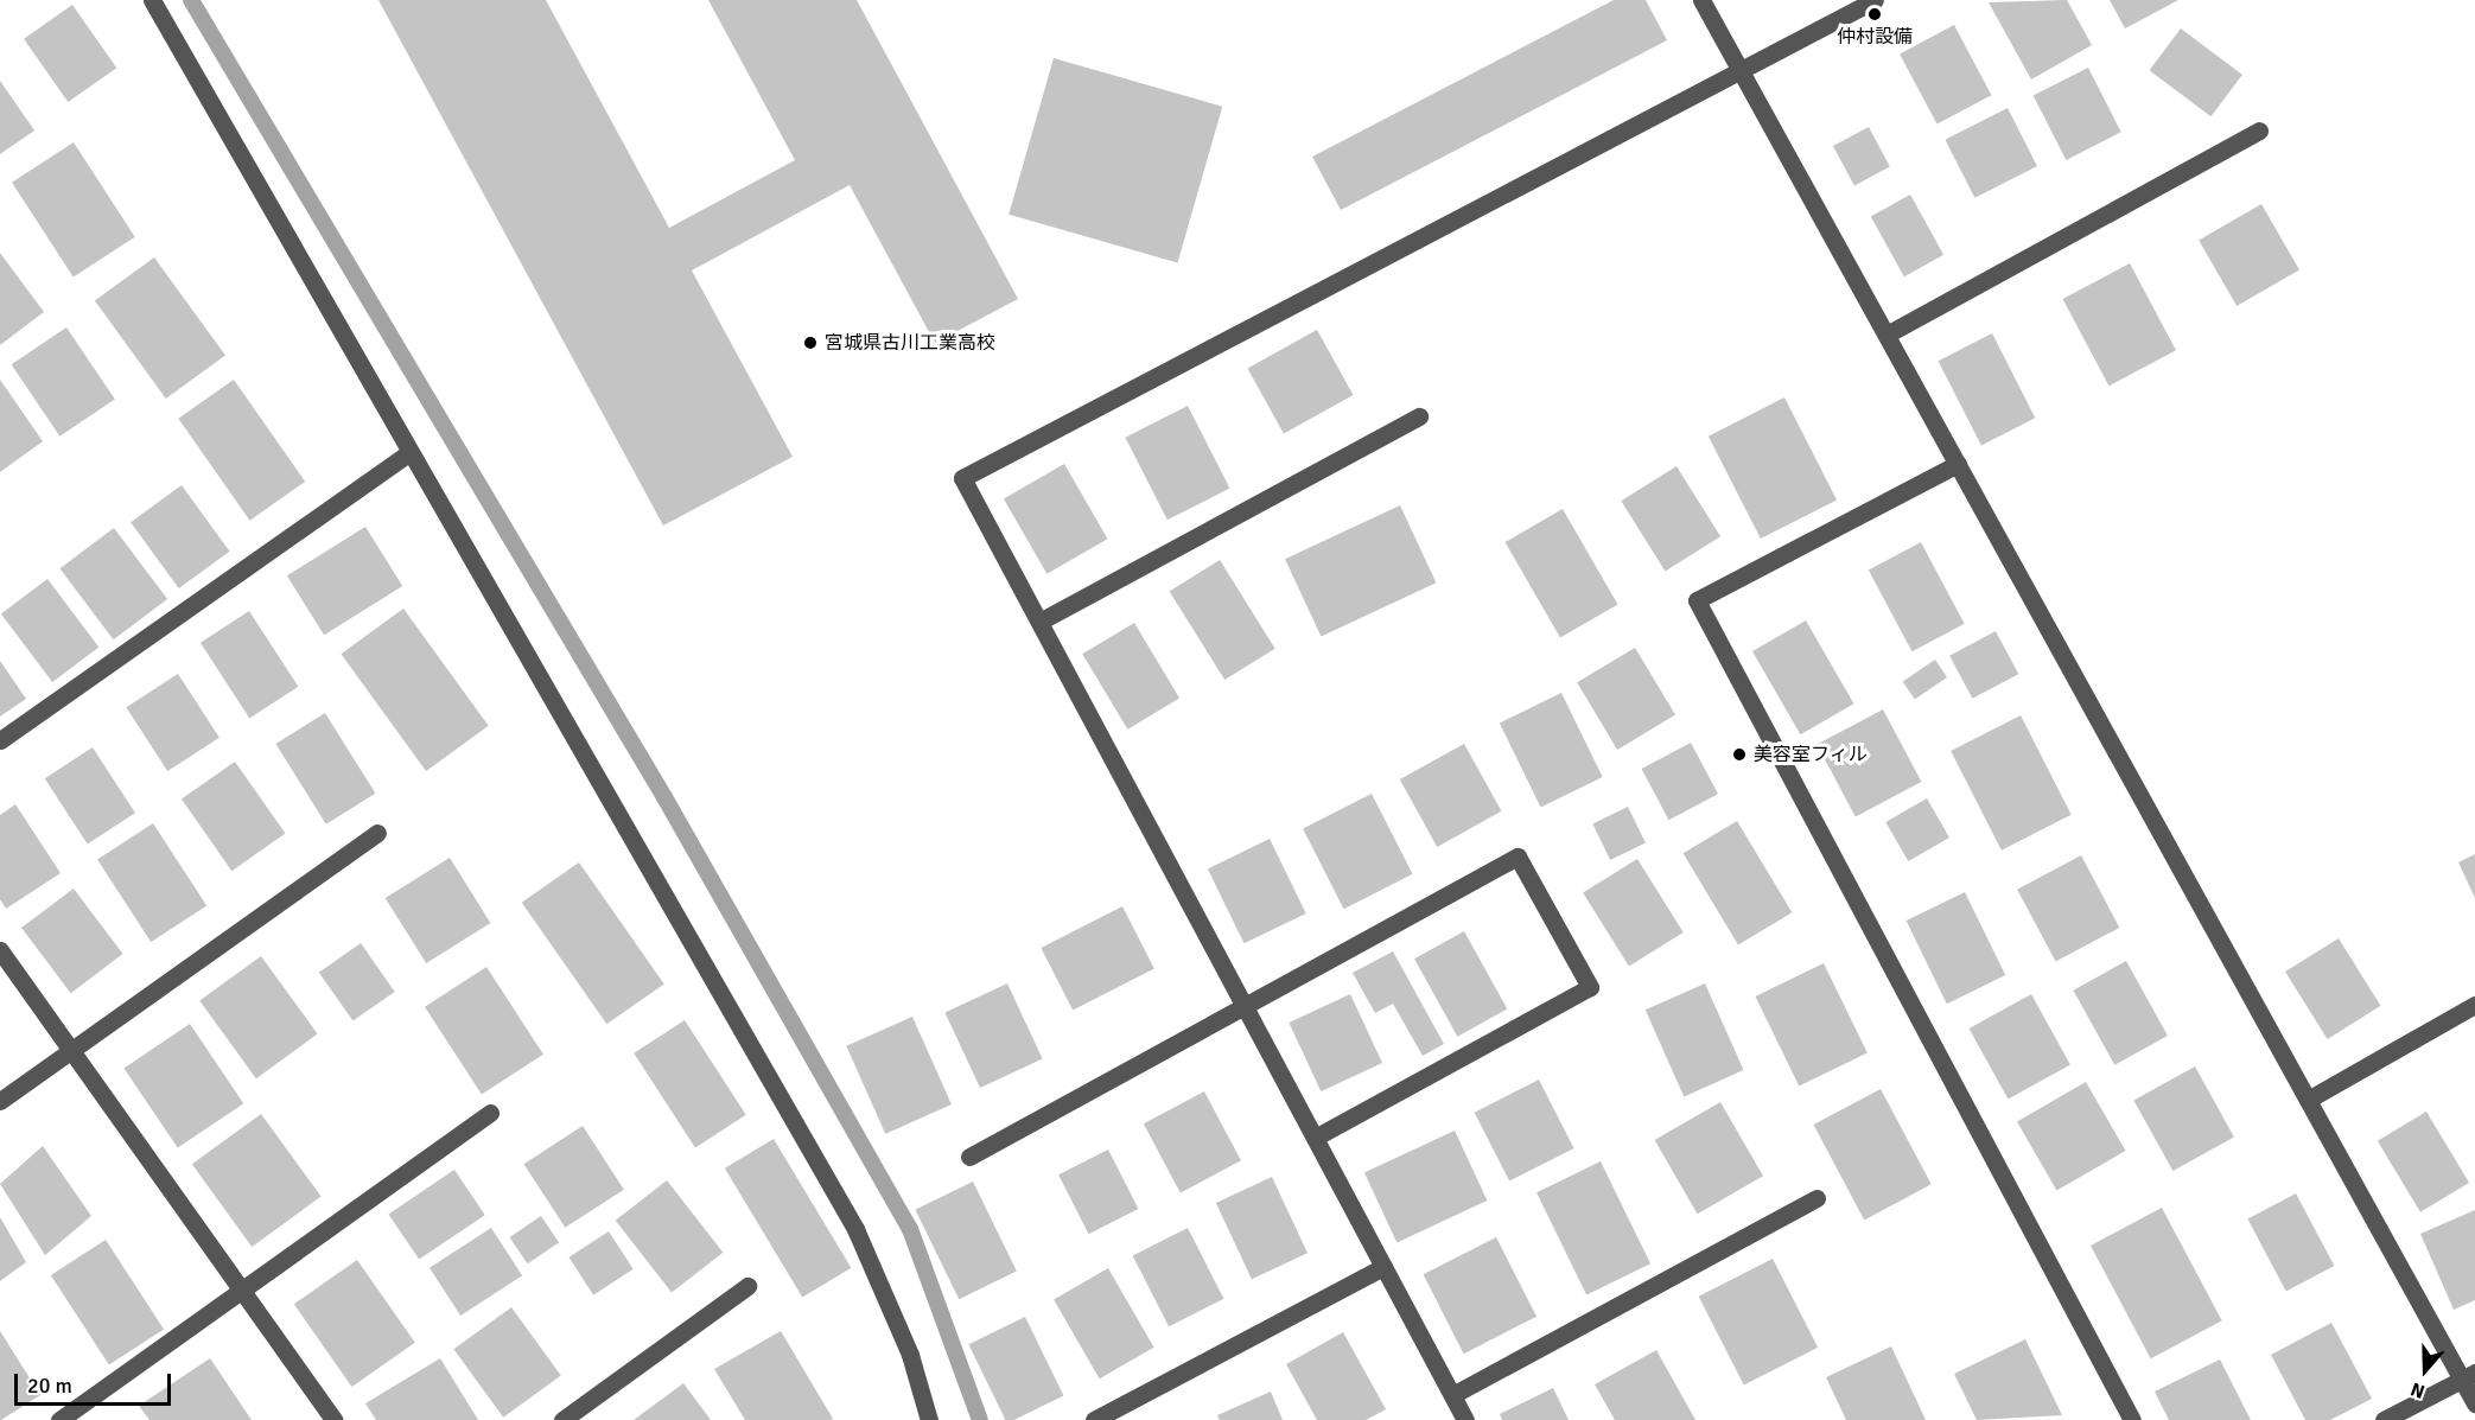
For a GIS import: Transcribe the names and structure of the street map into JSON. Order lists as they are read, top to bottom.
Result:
{
  "places": ["仲村設備", "宮城県古川工業高校", "美容室フィル"],
  "scale_bar": "20 m",
  "north": "bottom"
}
